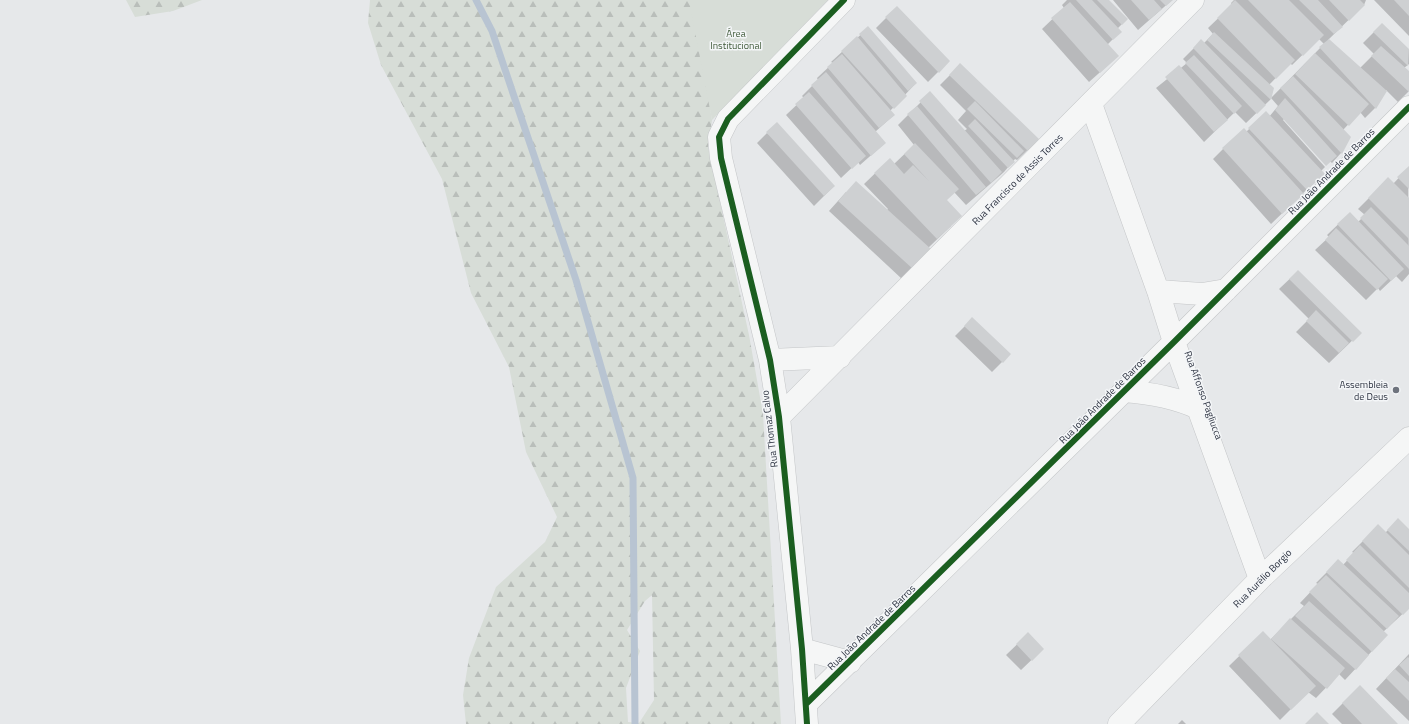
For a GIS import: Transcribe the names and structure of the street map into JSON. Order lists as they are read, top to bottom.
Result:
{
  "streets": {
    "street": [
      "Rua João Andrade de Barros",
      "Rua Francisco de Assis Torres",
      "Rua Affonso Pagliucca",
      "Rua Thomaz Calvo",
      "Rua Aurélio Borgio"
    ]
  },
  "crossings": [
    ["Rua João Andrade de Barros", "Rua Affonso Pagliucca"],
    ["Rua João Andrade de Barros", "Rua Thomaz Calvo"],
    ["Rua Francisco de Assis Torres", "Rua Affonso Pagliucca"],
    ["Rua Francisco de Assis Torres", "Rua Thomaz Calvo"],
    ["Rua Affonso Pagliucca", "Rua Aurélio Borgio"]
  ],
  "parks": ["Área Institucional"],
  "places": ["Assembleia de Deus"]
}
